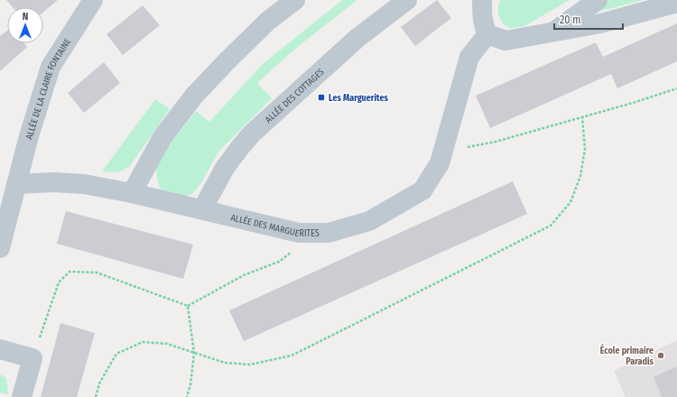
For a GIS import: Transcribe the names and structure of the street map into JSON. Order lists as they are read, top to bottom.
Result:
{
  "streets": {
    "street": ["ALLÉE DE LA CLAIRE FONTAINE", "ALLÉE DES COTTAGES", "ALLÉE DES MARGUERITES"]
  },
  "crossings": [
    ["ALLÉE DE LA CLAIRE FONTAINE", "ALLÉE DES MARGUERITES"],
    ["ALLÉE DES COTTAGES", "ALLÉE DES MARGUERITES"]
  ],
  "places": {
    "transit": ["Les Marguerites"],
    "other": ["École primaire Paradis"]
  },
  "scale_bar": "20 m",
  "north": "top"
}
